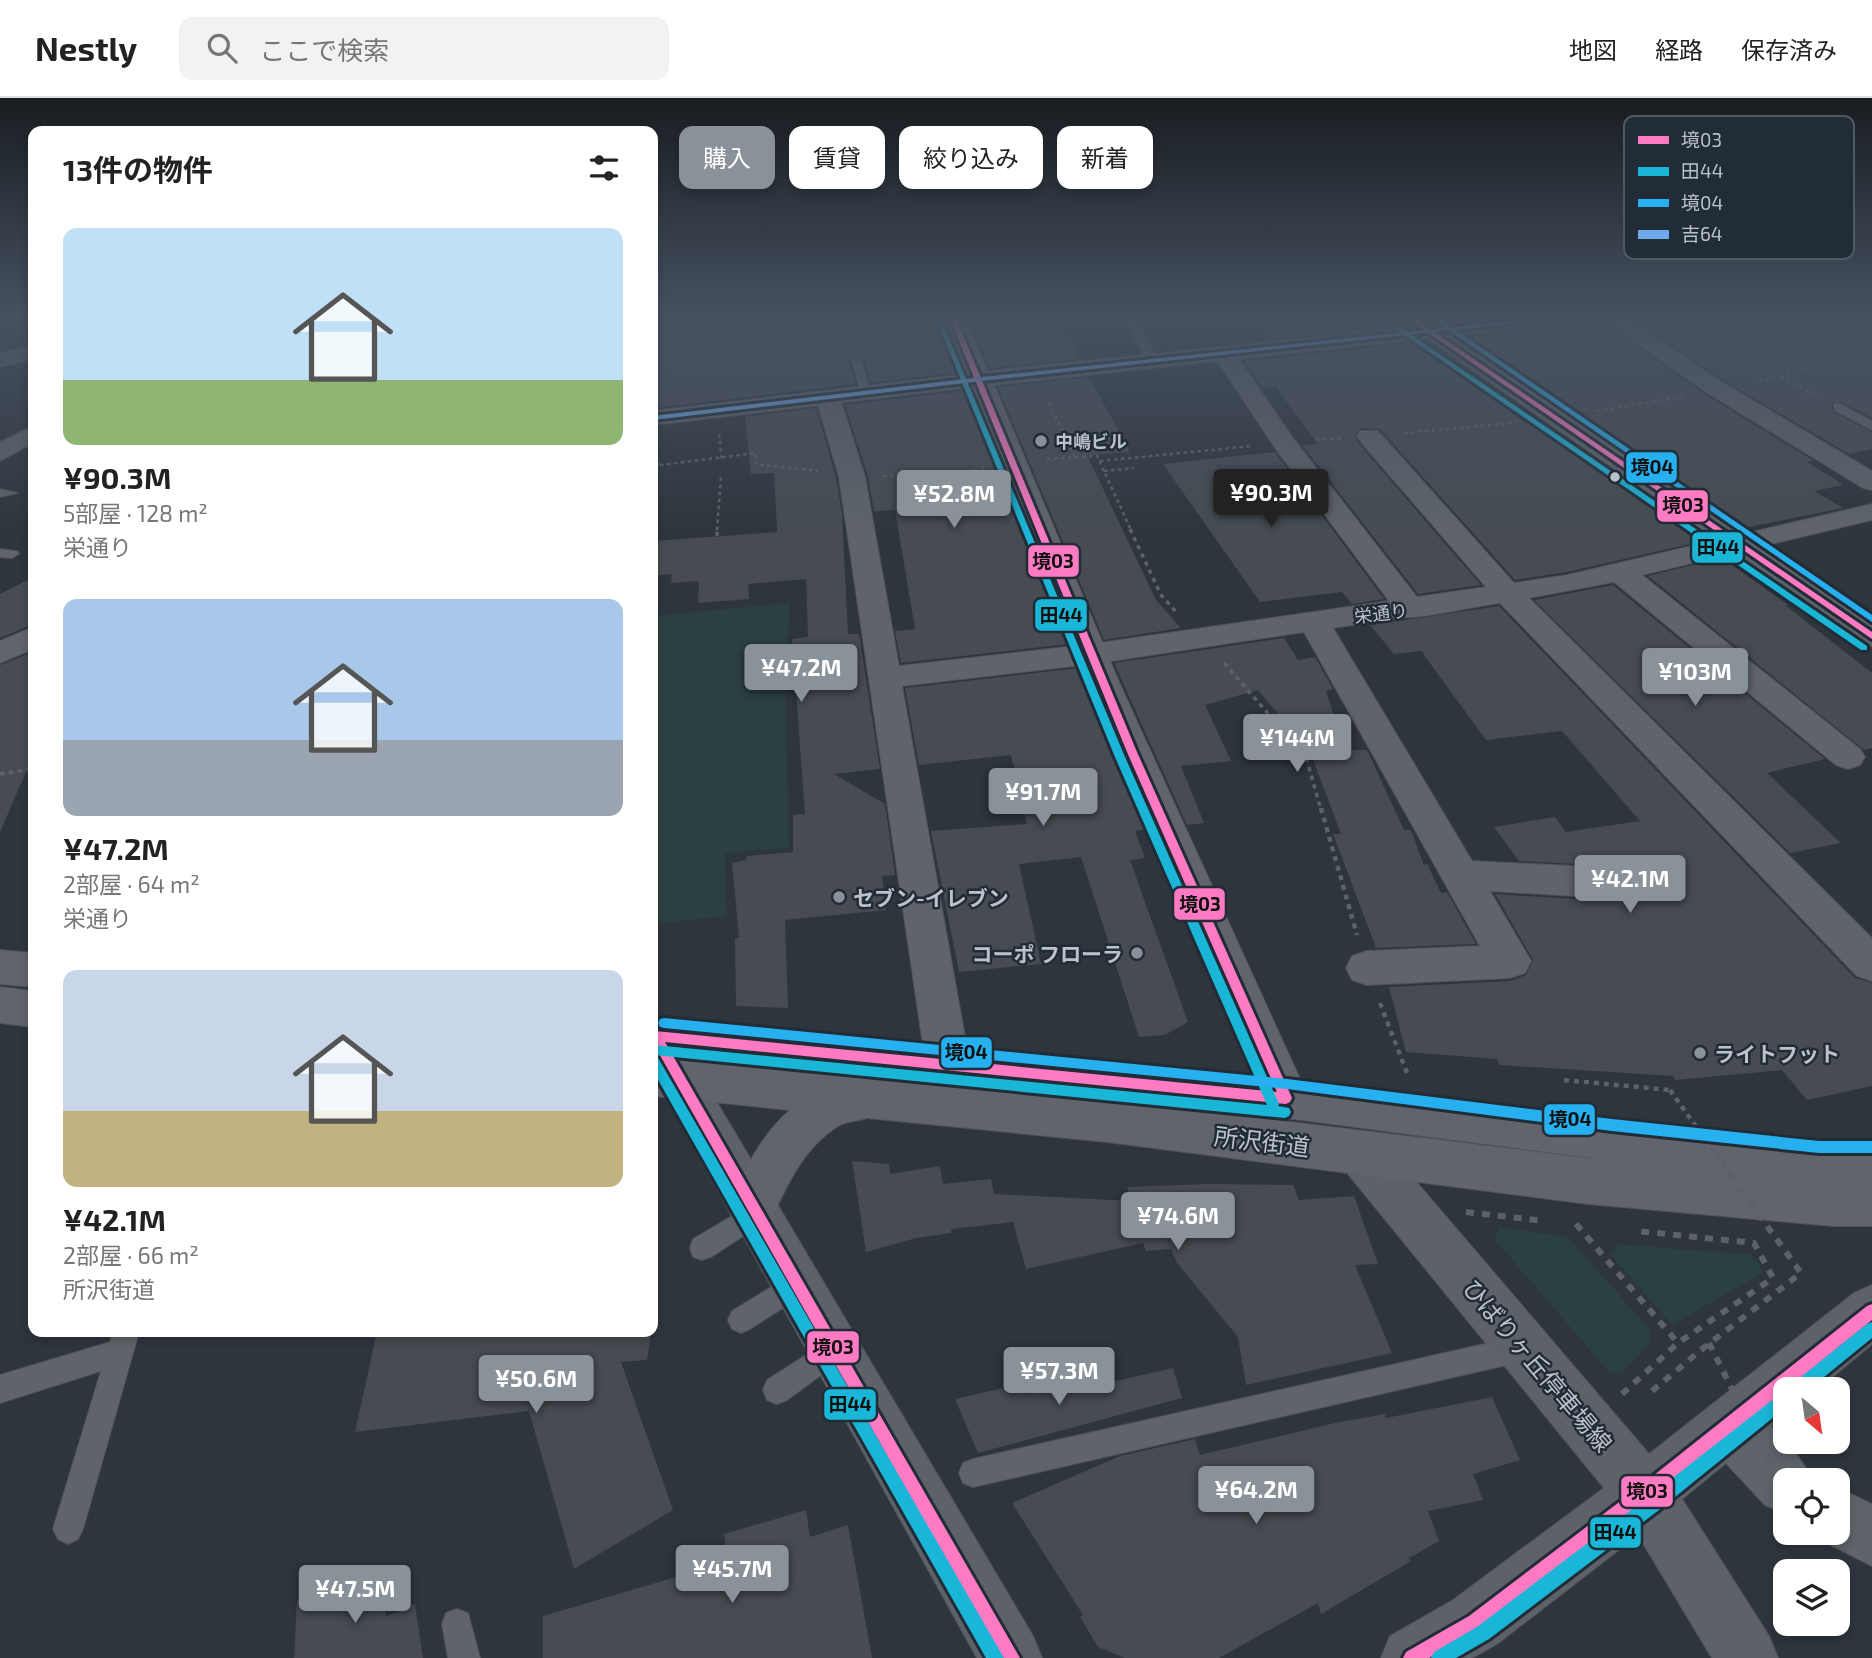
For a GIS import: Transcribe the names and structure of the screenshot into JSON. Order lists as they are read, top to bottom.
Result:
{
  "streets": {
    "main road": ["所沢街道", "ひばりヶ丘停車場線"],
    "street": ["栄通り"]
  },
  "crossings": [
    ["所沢街道", "ひばりヶ丘停車場線"]
  ],
  "places": [
    "中嶋ビル",
    "セブン-イレブン",
    "コーポ フローラ",
    "ライトフット"
  ],
  "lines": [
    "transit line 境03",
    "transit line 田44",
    "transit line 境04",
    "transit line 吉64"
  ],
  "legend": [
    "境03",
    "田44",
    "境04",
    "吉64"
  ],
  "north": "bottom right",
  "page": {
    "header": "Nestly",
    "search": "ここで検索",
    "nav": ["地図", "経路", "保存済み"],
    "chip": [
      "購入",
      "賃貸",
      "絞り込み",
      "新着"
    ],
    "heading": "13件の物件",
    "list": [
      {
        "name": "¥90.3M",
        "note": "5部屋 · 128 m² · 栄通り"
      },
      {
        "name": "¥47.2M",
        "note": "2部屋 · 64 m² · 栄通り"
      },
      {
        "name": "¥42.1M",
        "note": "2部屋 · 66 m² · 所沢街道"
      }
    ],
    "price": [
      "¥90.3M",
      "¥52.8M",
      "¥47.2M",
      "¥103M",
      "¥144M",
      "¥91.7M",
      "¥42.1M",
      "¥74.6M",
      "¥57.3M",
      "¥50.6M",
      "¥64.2M",
      "¥45.7M",
      "¥47.5M"
    ]
  }
}
